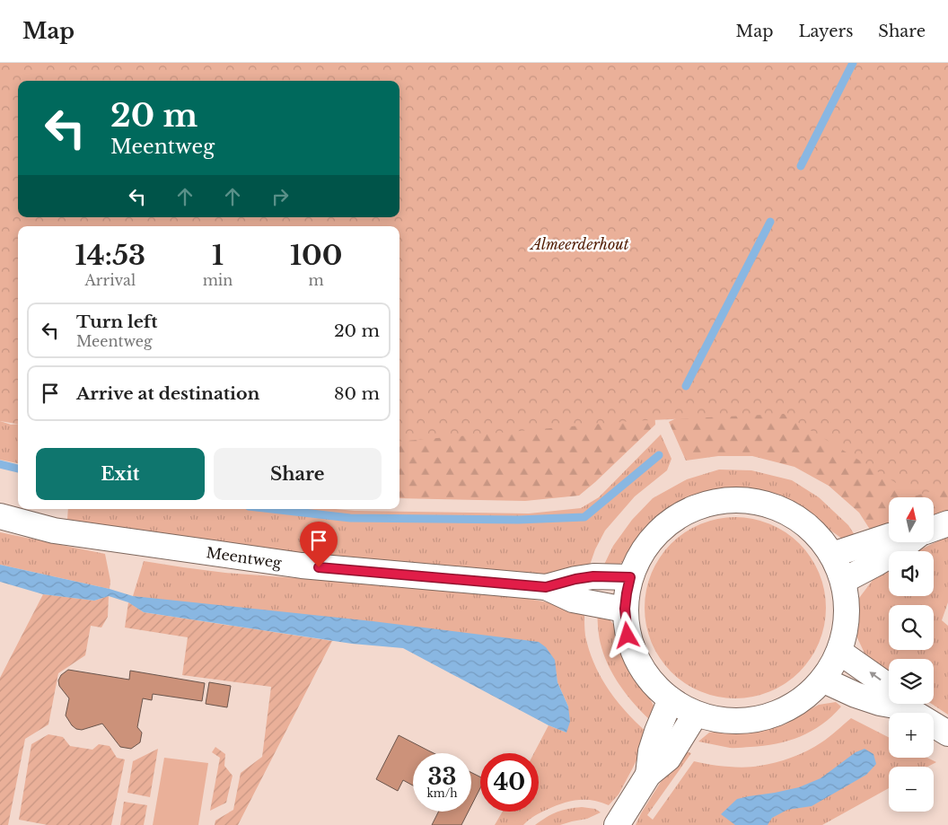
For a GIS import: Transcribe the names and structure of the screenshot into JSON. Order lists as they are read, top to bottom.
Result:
{
  "streets": {
    "street": ["Meentweg"]
  },
  "parks": ["Almeerderhout"],
  "north": "top",
  "page": {
    "header": "Map",
    "nav": ["Map", "Layers", "Share"],
    "turn": ["20 m", "Meentweg"],
    "eta": [
      "14:53",
      "Arrival",
      "1",
      "min",
      "100",
      "m"
    ],
    "list": [
      {
        "name": "Turn left",
        "note": "Meentweg",
        "value": "20 m"
      },
      {
        "name": "Arrive at destination",
        "value": "80 m"
      }
    ],
    "buttons": ["Exit", "Share"],
    "map_buttons": ["+", "−"],
    "speed": "33 km/h",
    "limit": "40"
  }
}
